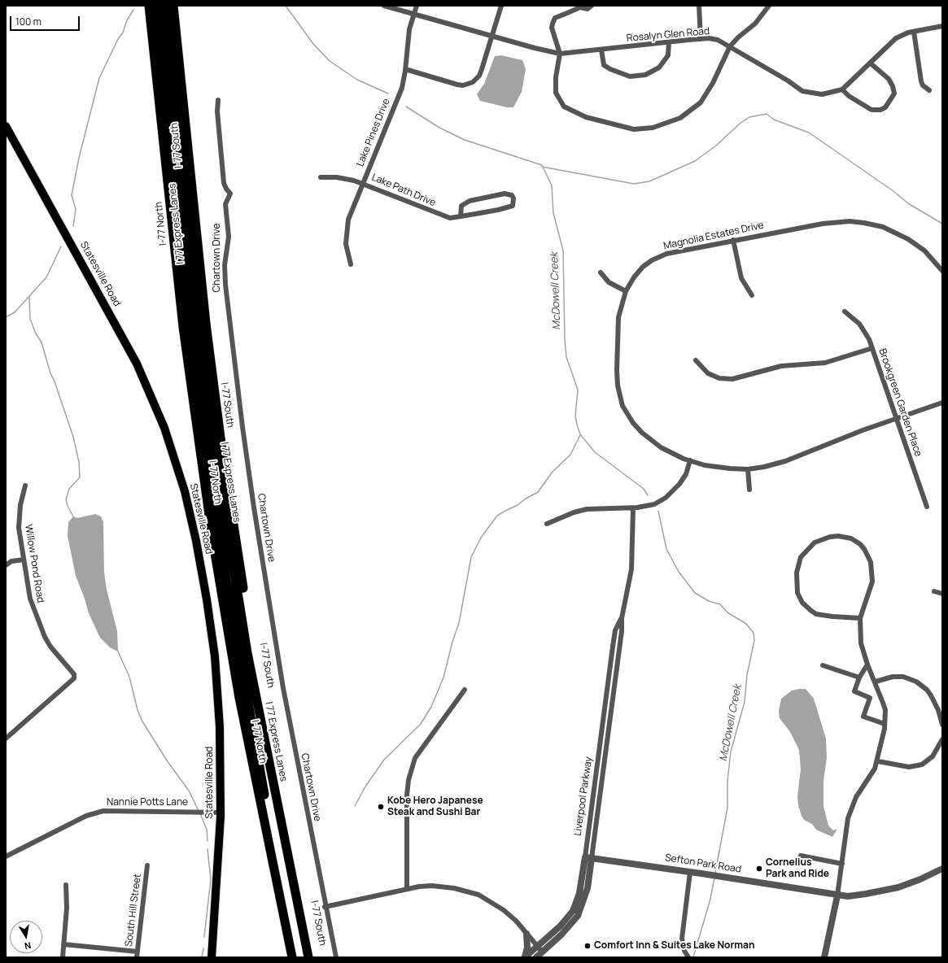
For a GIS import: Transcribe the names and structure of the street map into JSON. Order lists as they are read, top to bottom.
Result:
{
  "streets": {
    "highway": ["I-77 South", "I-77 North", "I 77 Express Lanes"],
    "main road": ["Statesville Road"],
    "street": [
      "Rosalyn Glen Road",
      "Lake Pines Drive",
      "Lake Path Drive",
      "Magnolia Estates Drive",
      "Chartown Drive",
      "Brookgreen Garden Place",
      "Willow Pond Road",
      "Liverpool Parkway",
      "Nannie Potts Lane",
      "Sefton Park Road",
      "South Hill Street"
    ]
  },
  "crossings": [
    ["Rosalyn Glen Road", "Lake Pines Drive"],
    ["Lake Pines Drive", "Lake Path Drive"],
    ["Magnolia Estates Drive", "Brookgreen Garden Place"],
    ["Statesville Road", "Nannie Potts Lane"],
    ["Liverpool Parkway", "Sefton Park Road"]
  ],
  "water": ["McDowell Creek"],
  "places": ["Kobe Hero Japanese Steak and Sushi Bar", "Cornelius Park and Ride", "Comfort Inn & Suites Lake Norman"],
  "scale_bar": "100 m",
  "north": "bottom"
}
